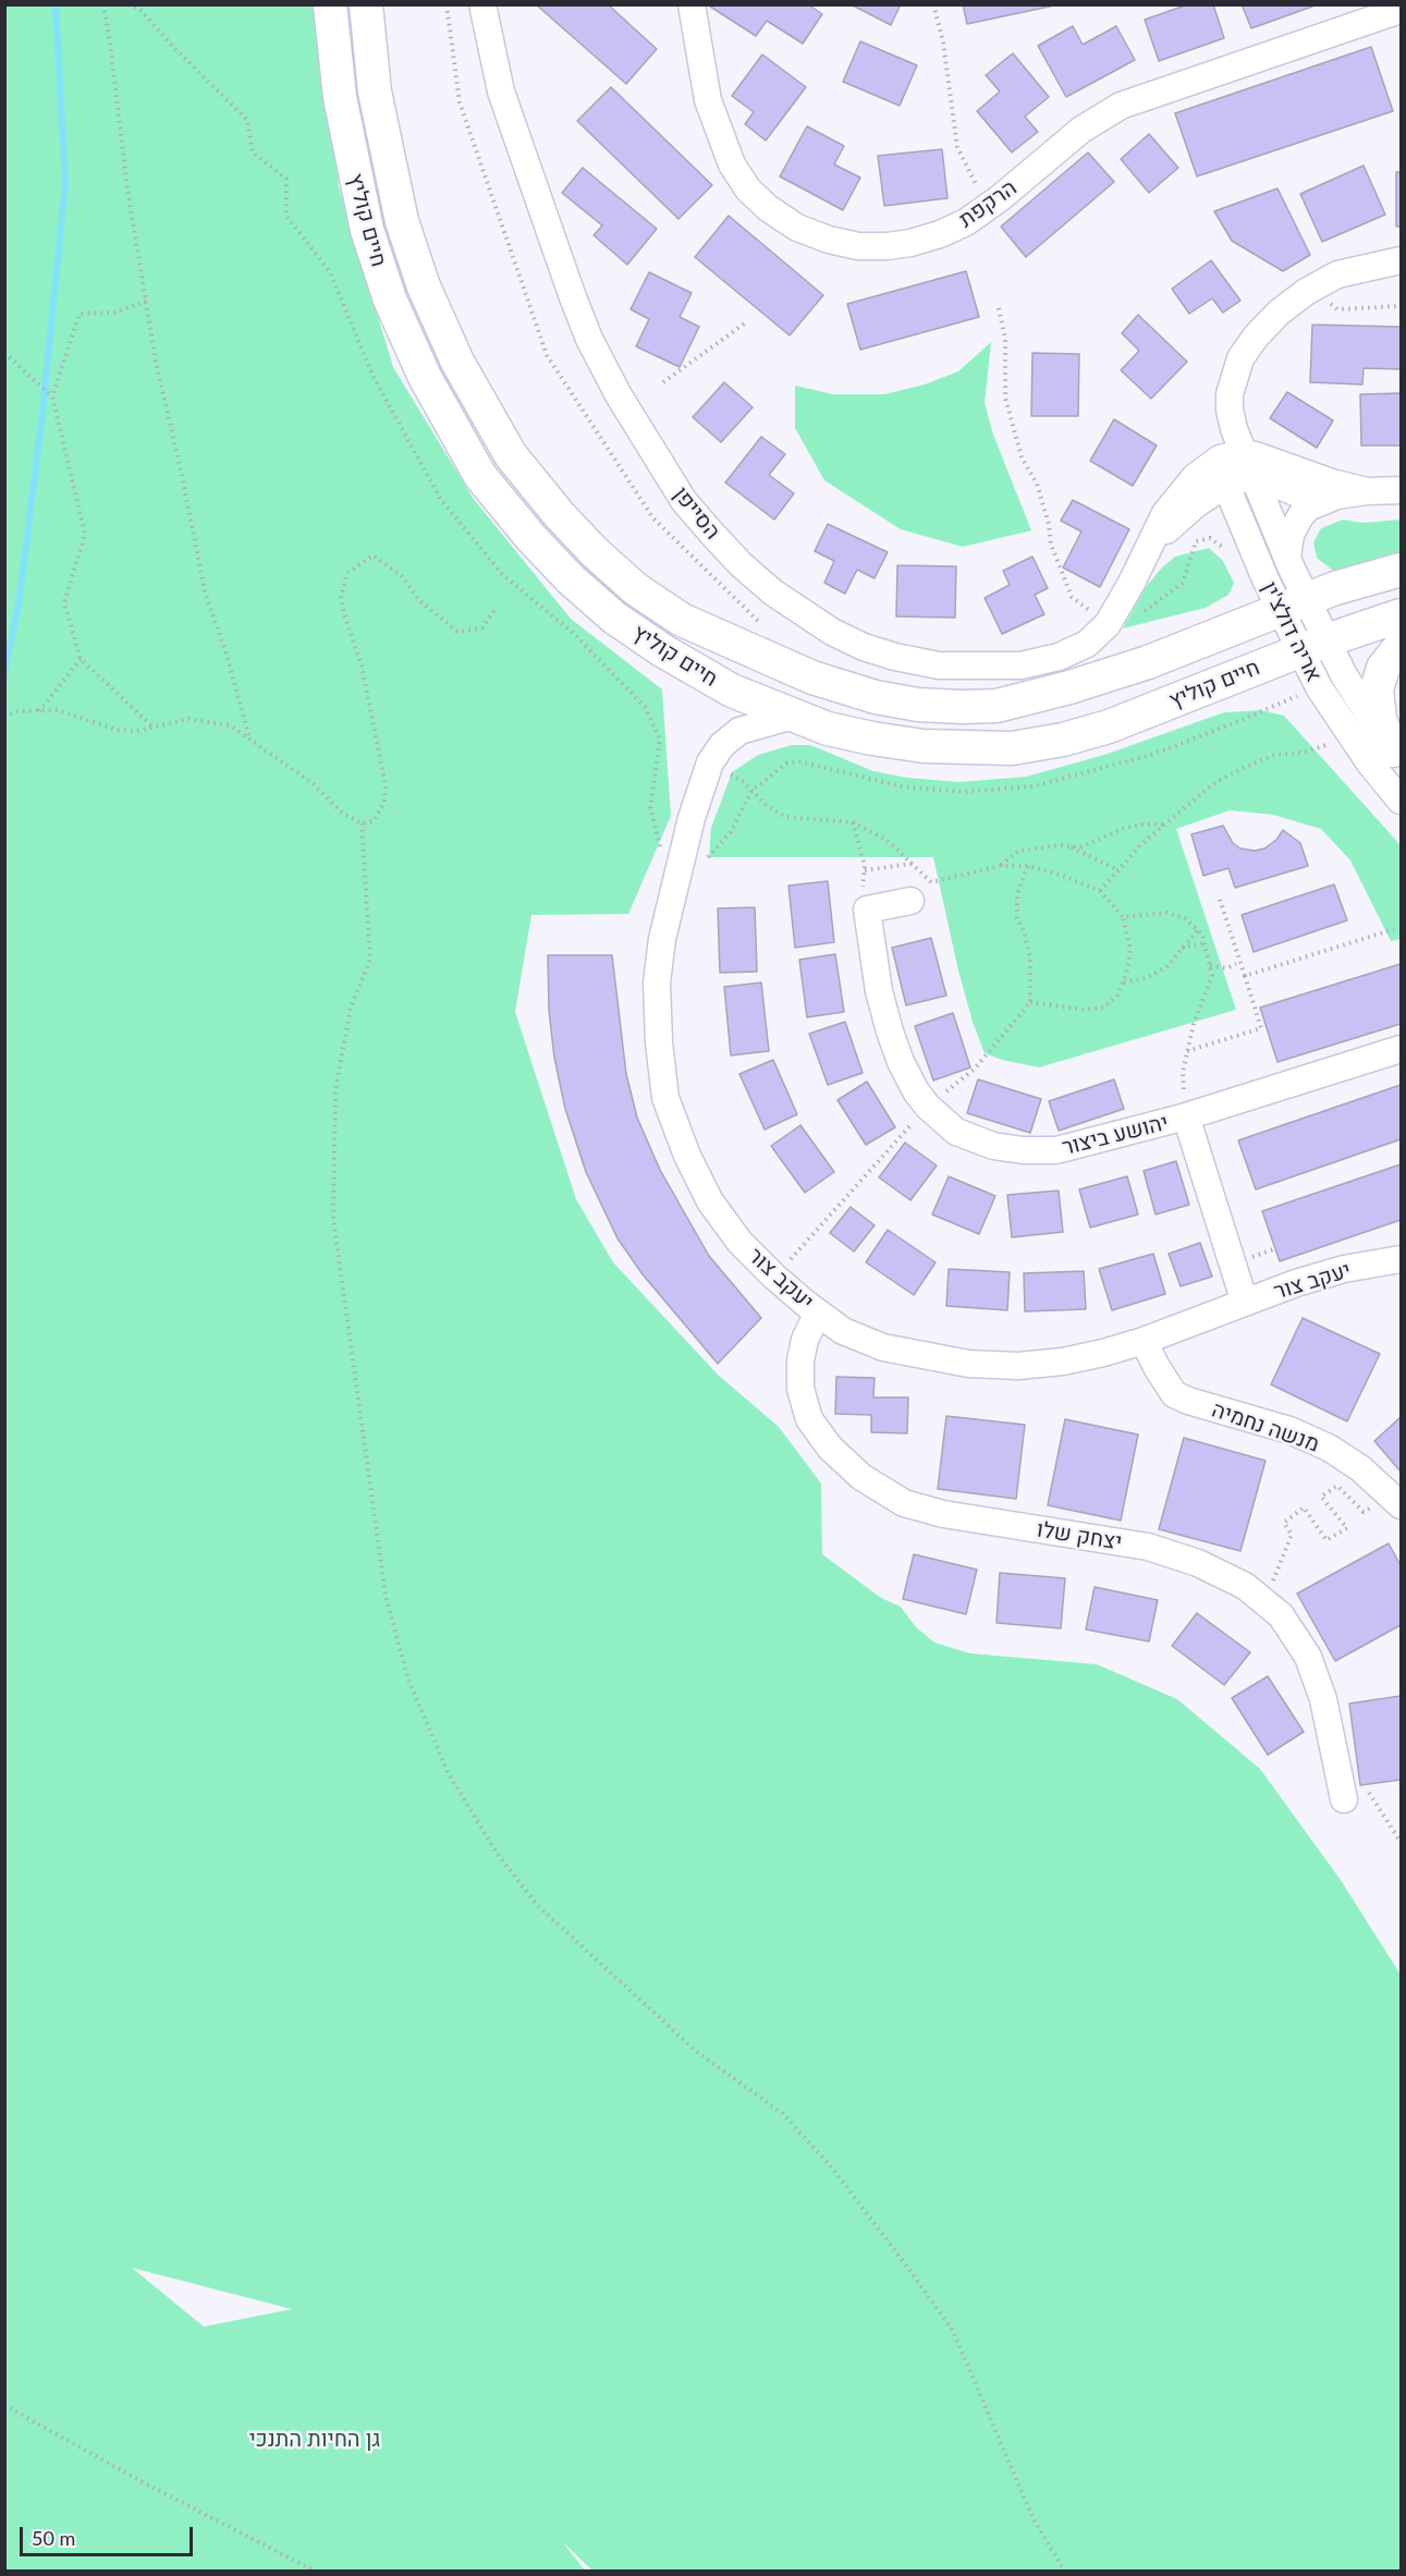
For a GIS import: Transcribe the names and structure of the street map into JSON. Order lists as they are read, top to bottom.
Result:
{
  "streets": {
    "main road": ["חיים קוליץ"],
    "street": [
      "הרקפת",
      "הסייפן",
      "אריה דולצ'ין",
      "יהושע ביצור",
      "יעקב צור",
      "מנשה נחמיה",
      "יצחק שלו"
    ]
  },
  "crossings": [
    ["חיים קוליץ", "אריה דולצ'ין"],
    ["חיים קוליץ", "יעקב צור"],
    ["הסייפן", "אריה דולצ'ין"],
    ["יעקב צור", "מנשה נחמיה"],
    ["יעקב צור", "יצחק שלו"]
  ],
  "parks": ["גן החיות התנכי"],
  "scale_bar": "50 m"
}
